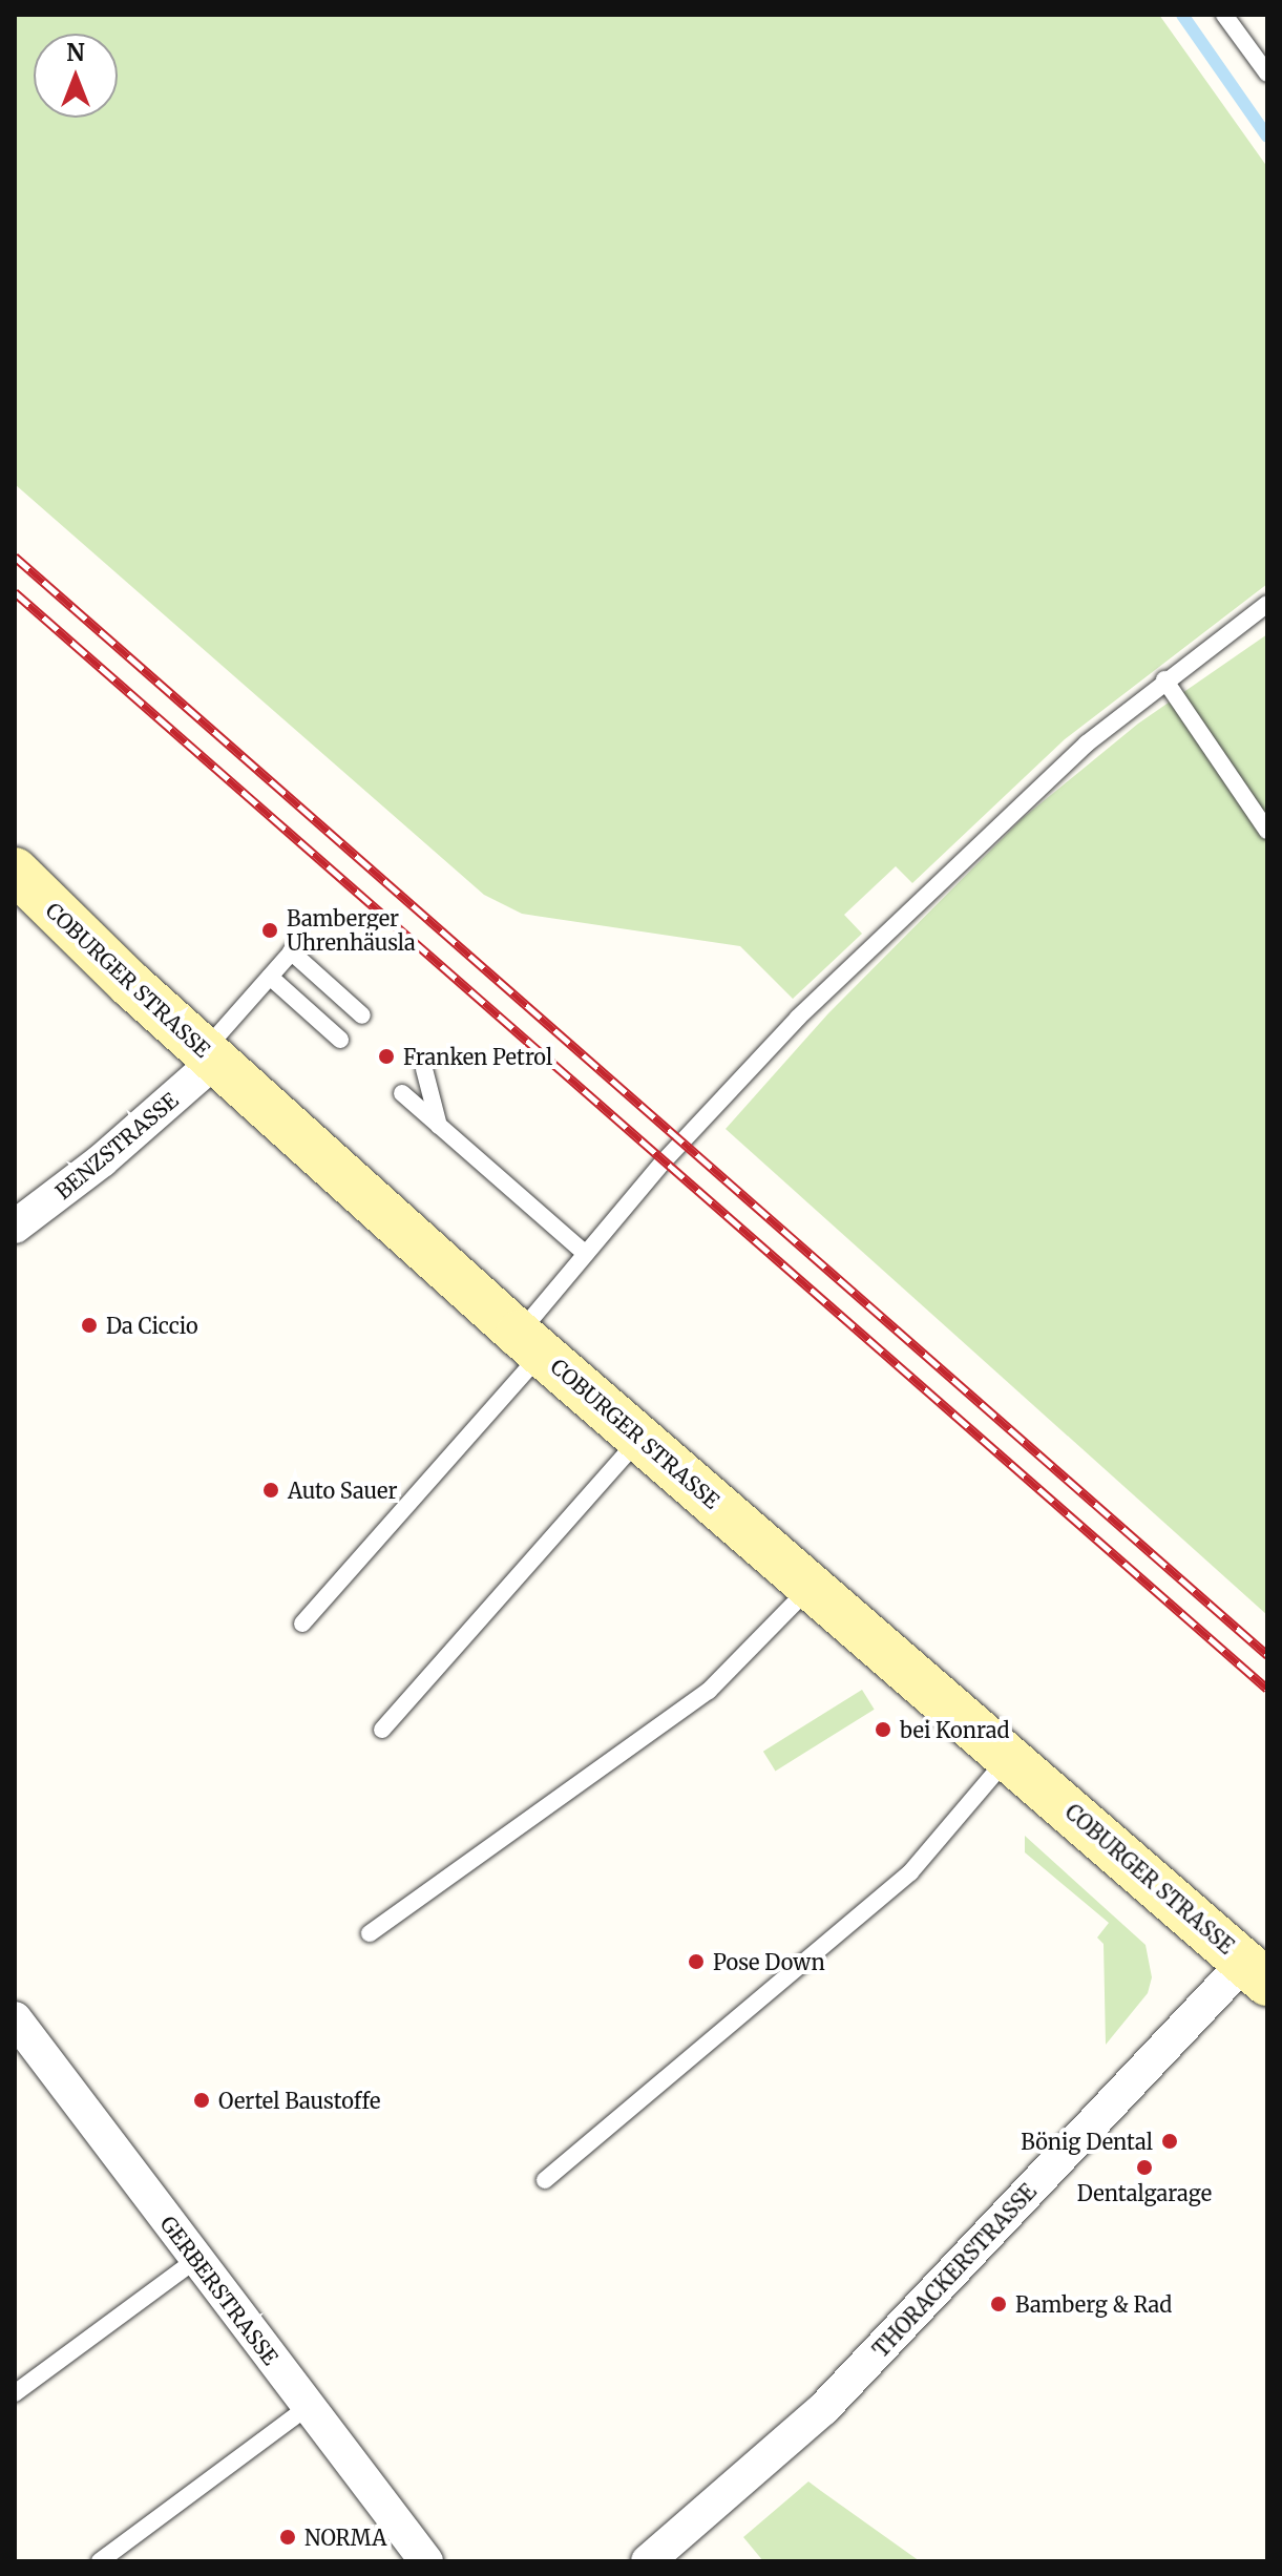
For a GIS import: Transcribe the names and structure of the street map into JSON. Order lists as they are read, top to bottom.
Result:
{
  "streets": {
    "street": [
      "COBURGER STRASSE",
      "BENZSTRASSE",
      "THORACKERSTRASSE",
      "GERBERSTRASSE"
    ]
  },
  "crossings": [
    ["COBURGER STRASSE", "BENZSTRASSE"],
    ["COBURGER STRASSE", "THORACKERSTRASSE"]
  ],
  "places": [
    "Bamberger Uhrenhäusla",
    "Franken Petrol",
    "Da Ciccio",
    "Auto Sauer",
    "bei Konrad",
    "Pose Down",
    "Oertel Baustoffe",
    "Bönig Dental",
    "Dentalgarage",
    "Bamberg & Rad",
    "NORMA"
  ],
  "north": "top"
}
